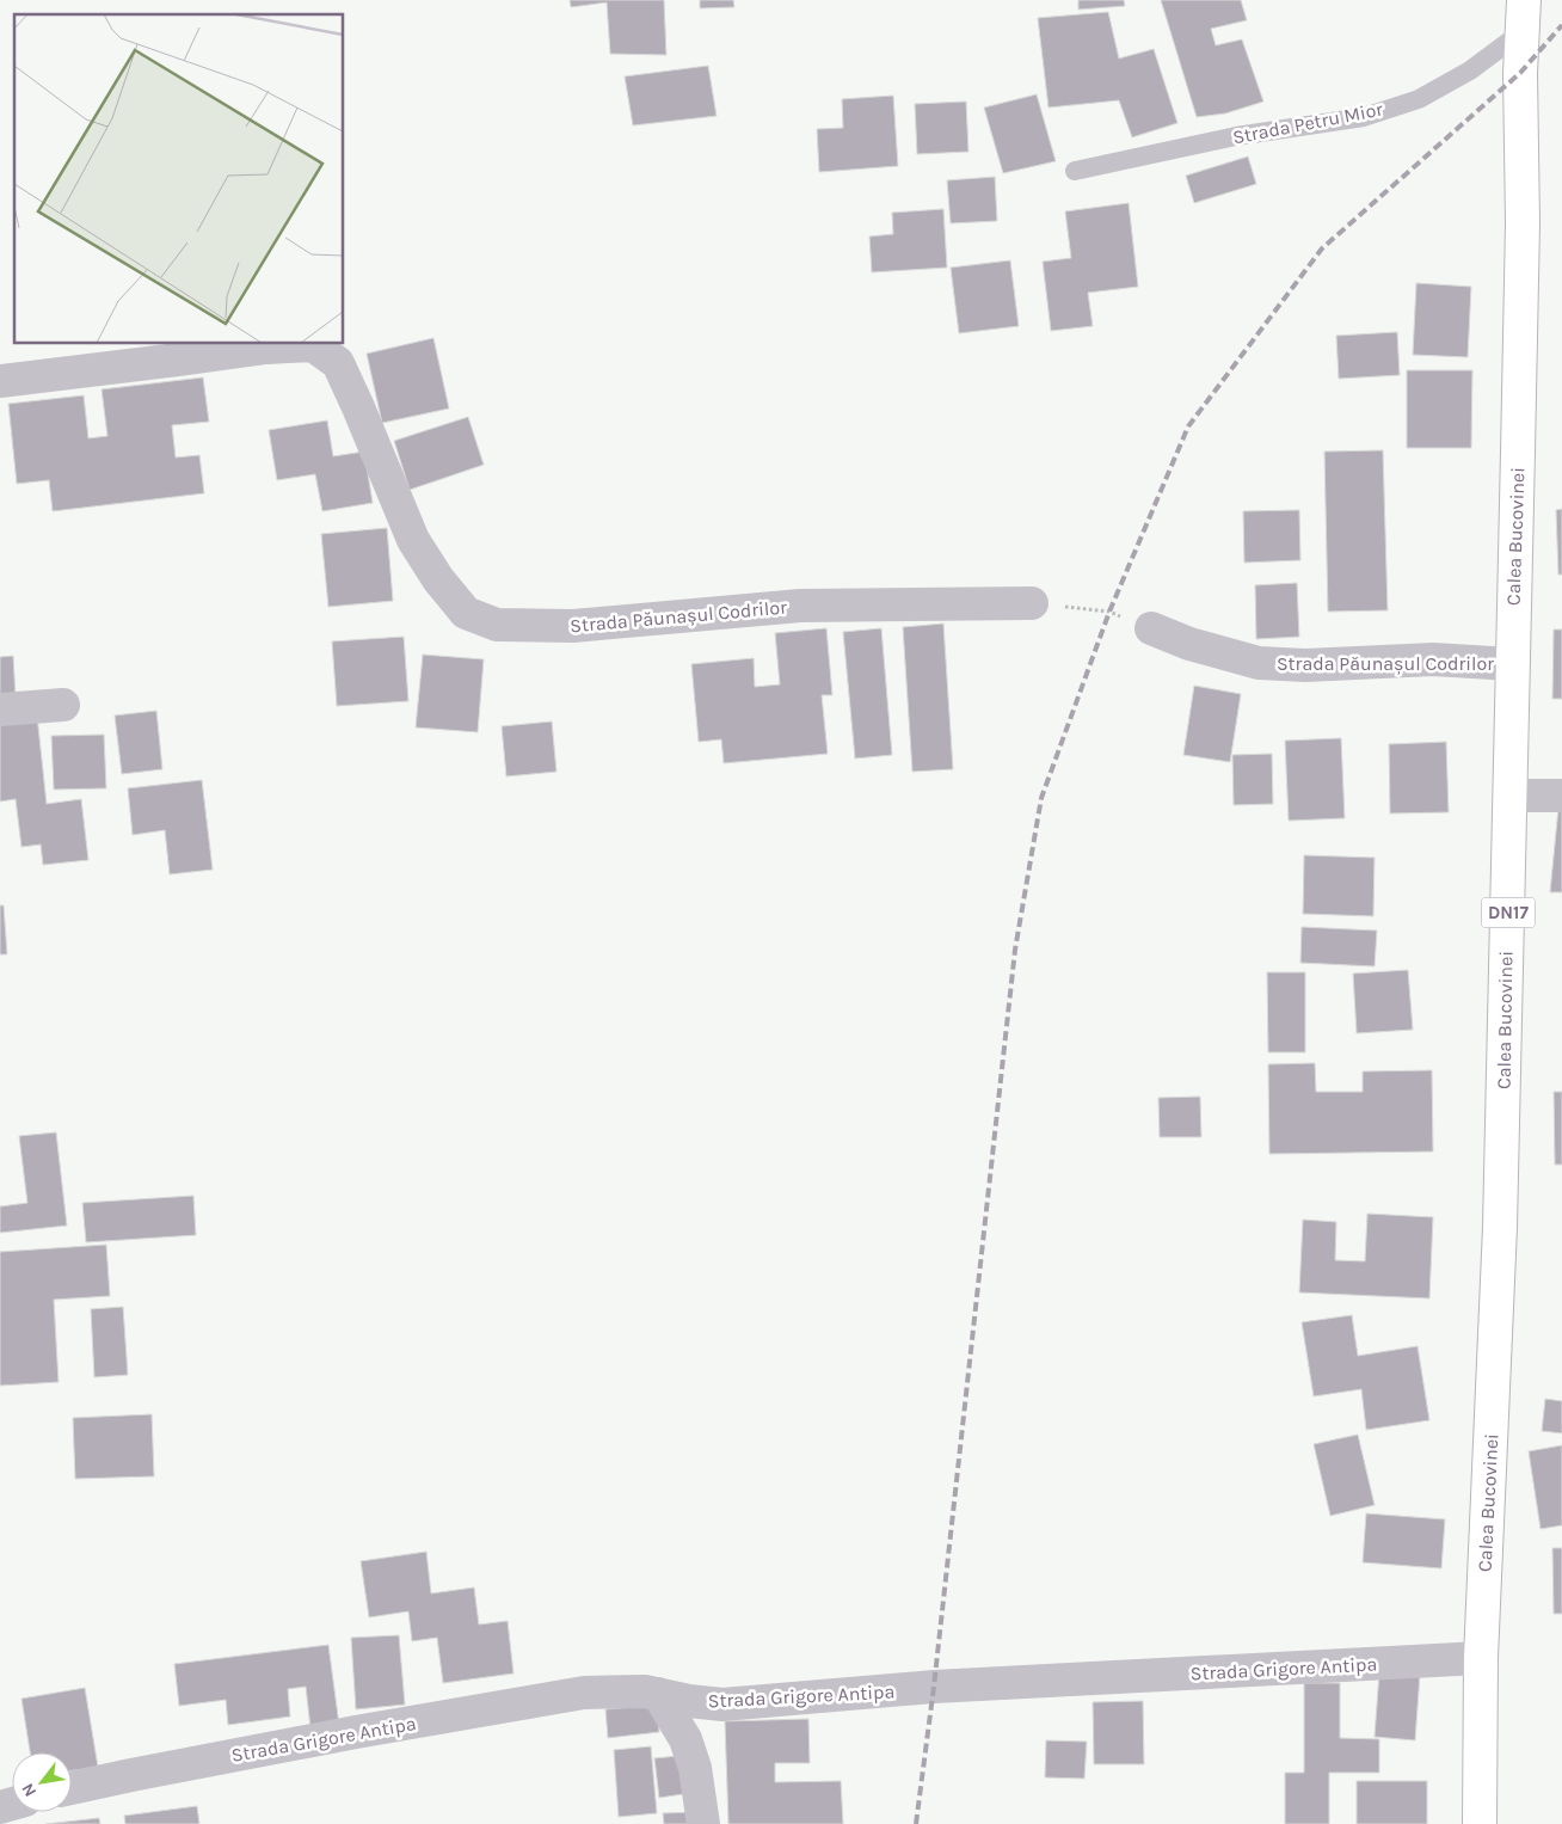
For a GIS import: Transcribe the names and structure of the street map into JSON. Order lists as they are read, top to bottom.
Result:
{
  "streets": {
    "highway": ["Calea Bucovinei", "DN17"],
    "street": ["Strada Păunașul Codrilor", "Strada Grigore Antipa"],
    "lane": ["Strada Petru Mior"]
  },
  "crossings": [
    ["Strada Petru Mior", "Calea Bucovinei"],
    ["Calea Bucovinei", "Strada Păunașul Codrilor"],
    ["Calea Bucovinei", "Strada Grigore Antipa"]
  ],
  "north": "bottom left"
}
